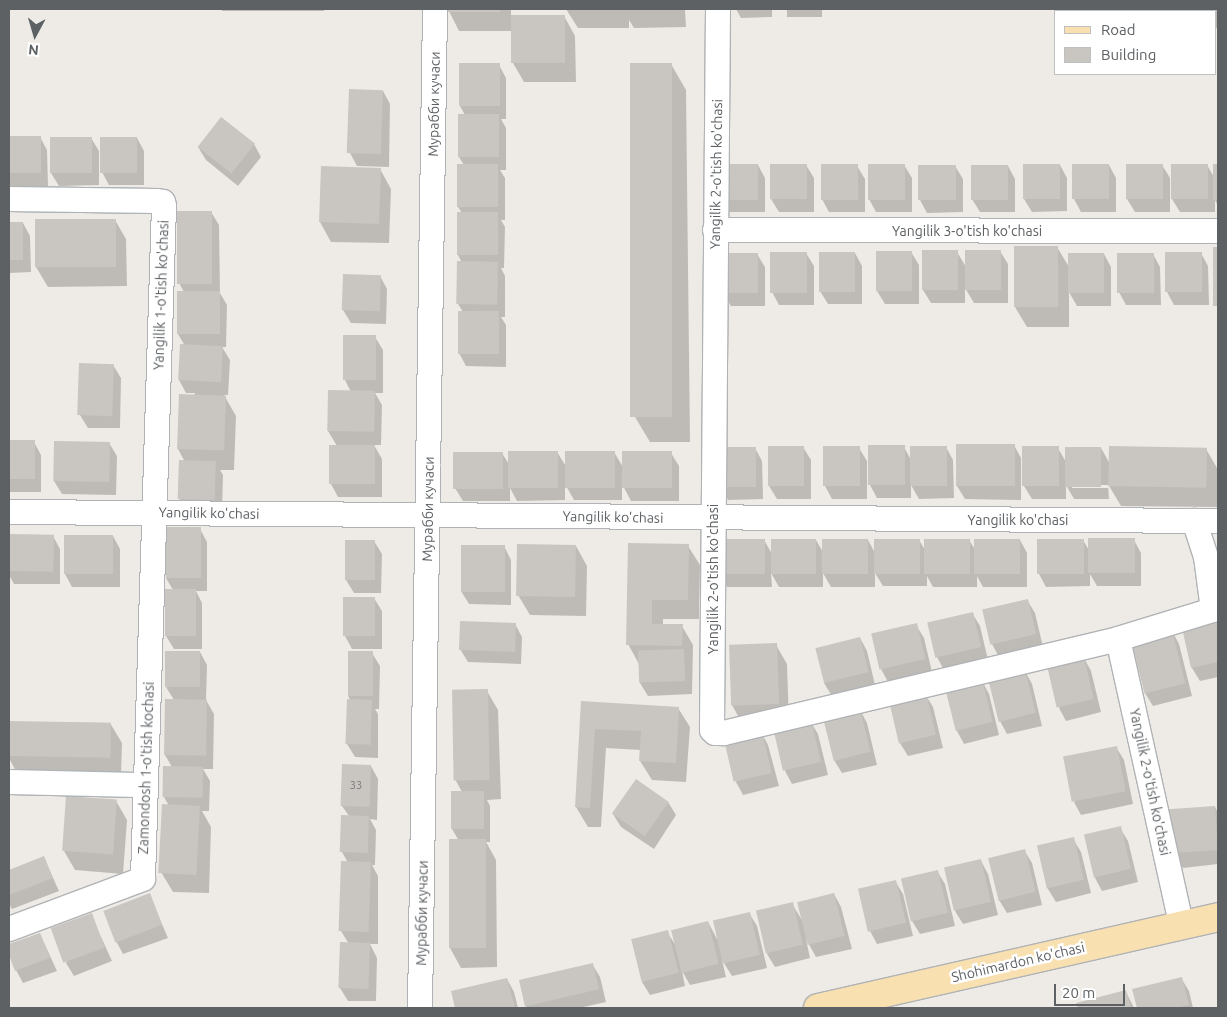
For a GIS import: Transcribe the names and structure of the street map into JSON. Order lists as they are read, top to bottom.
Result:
{
  "streets": {
    "main road": ["Shohimardon ko'chasi"],
    "street": [
      "Мурабби кучаси",
      "Yangilik 2-o'tish ko'chasi",
      "Yangilik 3-o'tish ko'chasi",
      "Yangilik 1-o'tish ko'chasi",
      "Yangilik ko'chasi",
      "Zamondosh 1-o'tish kochasi"
    ]
  },
  "crossings": [
    ["Мурабби кучаси", "Yangilik ko'chasi"],
    ["Yangilik 2-o'tish ko'chasi", "Yangilik 3-o'tish ko'chasi"],
    ["Yangilik 2-o'tish ko'chasi", "Yangilik ko'chasi"],
    ["Yangilik 2-o'tish ko'chasi", "Shohimardon ko'chasi"],
    ["Yangilik 1-o'tish ko'chasi", "Yangilik ko'chasi"],
    ["Yangilik 1-o'tish ko'chasi", "Zamondosh 1-o'tish kochasi"],
    ["Yangilik ko'chasi", "Zamondosh 1-o'tish kochasi"]
  ],
  "house_numbers": ["33"],
  "legend": ["Road", "Building"],
  "scale_bar": "20 m",
  "north": "bottom"
}
